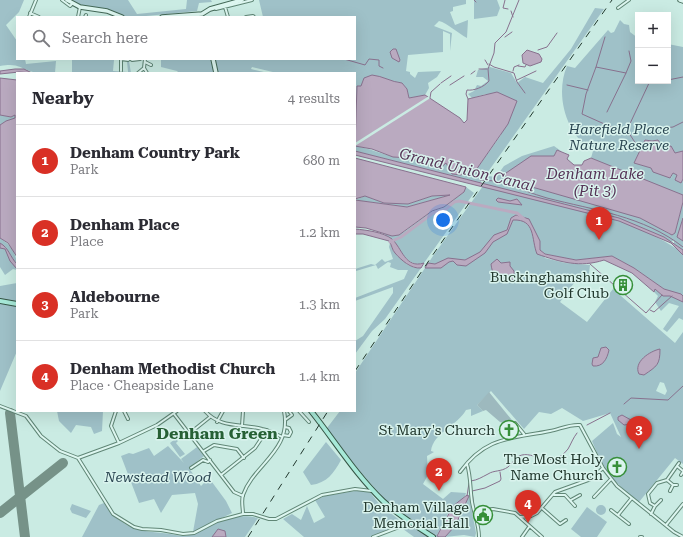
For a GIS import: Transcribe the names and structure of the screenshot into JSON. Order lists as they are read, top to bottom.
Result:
{
  "districts": ["Denham Green"],
  "water": ["Grand Union Canal", "Denham Lake (Pit 3)"],
  "parks": ["Harefield Place Nature Reserve", "Newstead Wood"],
  "places": {
    "building": ["Buckinghamshire Golf Club"],
    "church": ["St Mary's Church", "The Most Holy Name Church"],
    "public building": ["Denham Village Memorial Hall"]
  },
  "page": {
    "map_buttons": ["+", "−"],
    "search": "Search here",
    "heading": ["Nearby", "4 results"],
    "list": [
      {
        "mark": "1",
        "name": "Denham Country Park",
        "note": "Park",
        "value": "680 m"
      },
      {
        "mark": "2",
        "name": "Denham Place",
        "note": "Place",
        "value": "1.2 km"
      },
      {
        "mark": "3",
        "name": "Aldebourne",
        "note": "Park",
        "value": "1.3 km"
      },
      {
        "mark": "4",
        "name": "Denham Methodist Church",
        "note": "Place · Cheapside Lane",
        "value": "1.4 km"
      }
    ],
    "pins": [
      "1",
      "3",
      "2",
      "4"
    ]
  }
}
